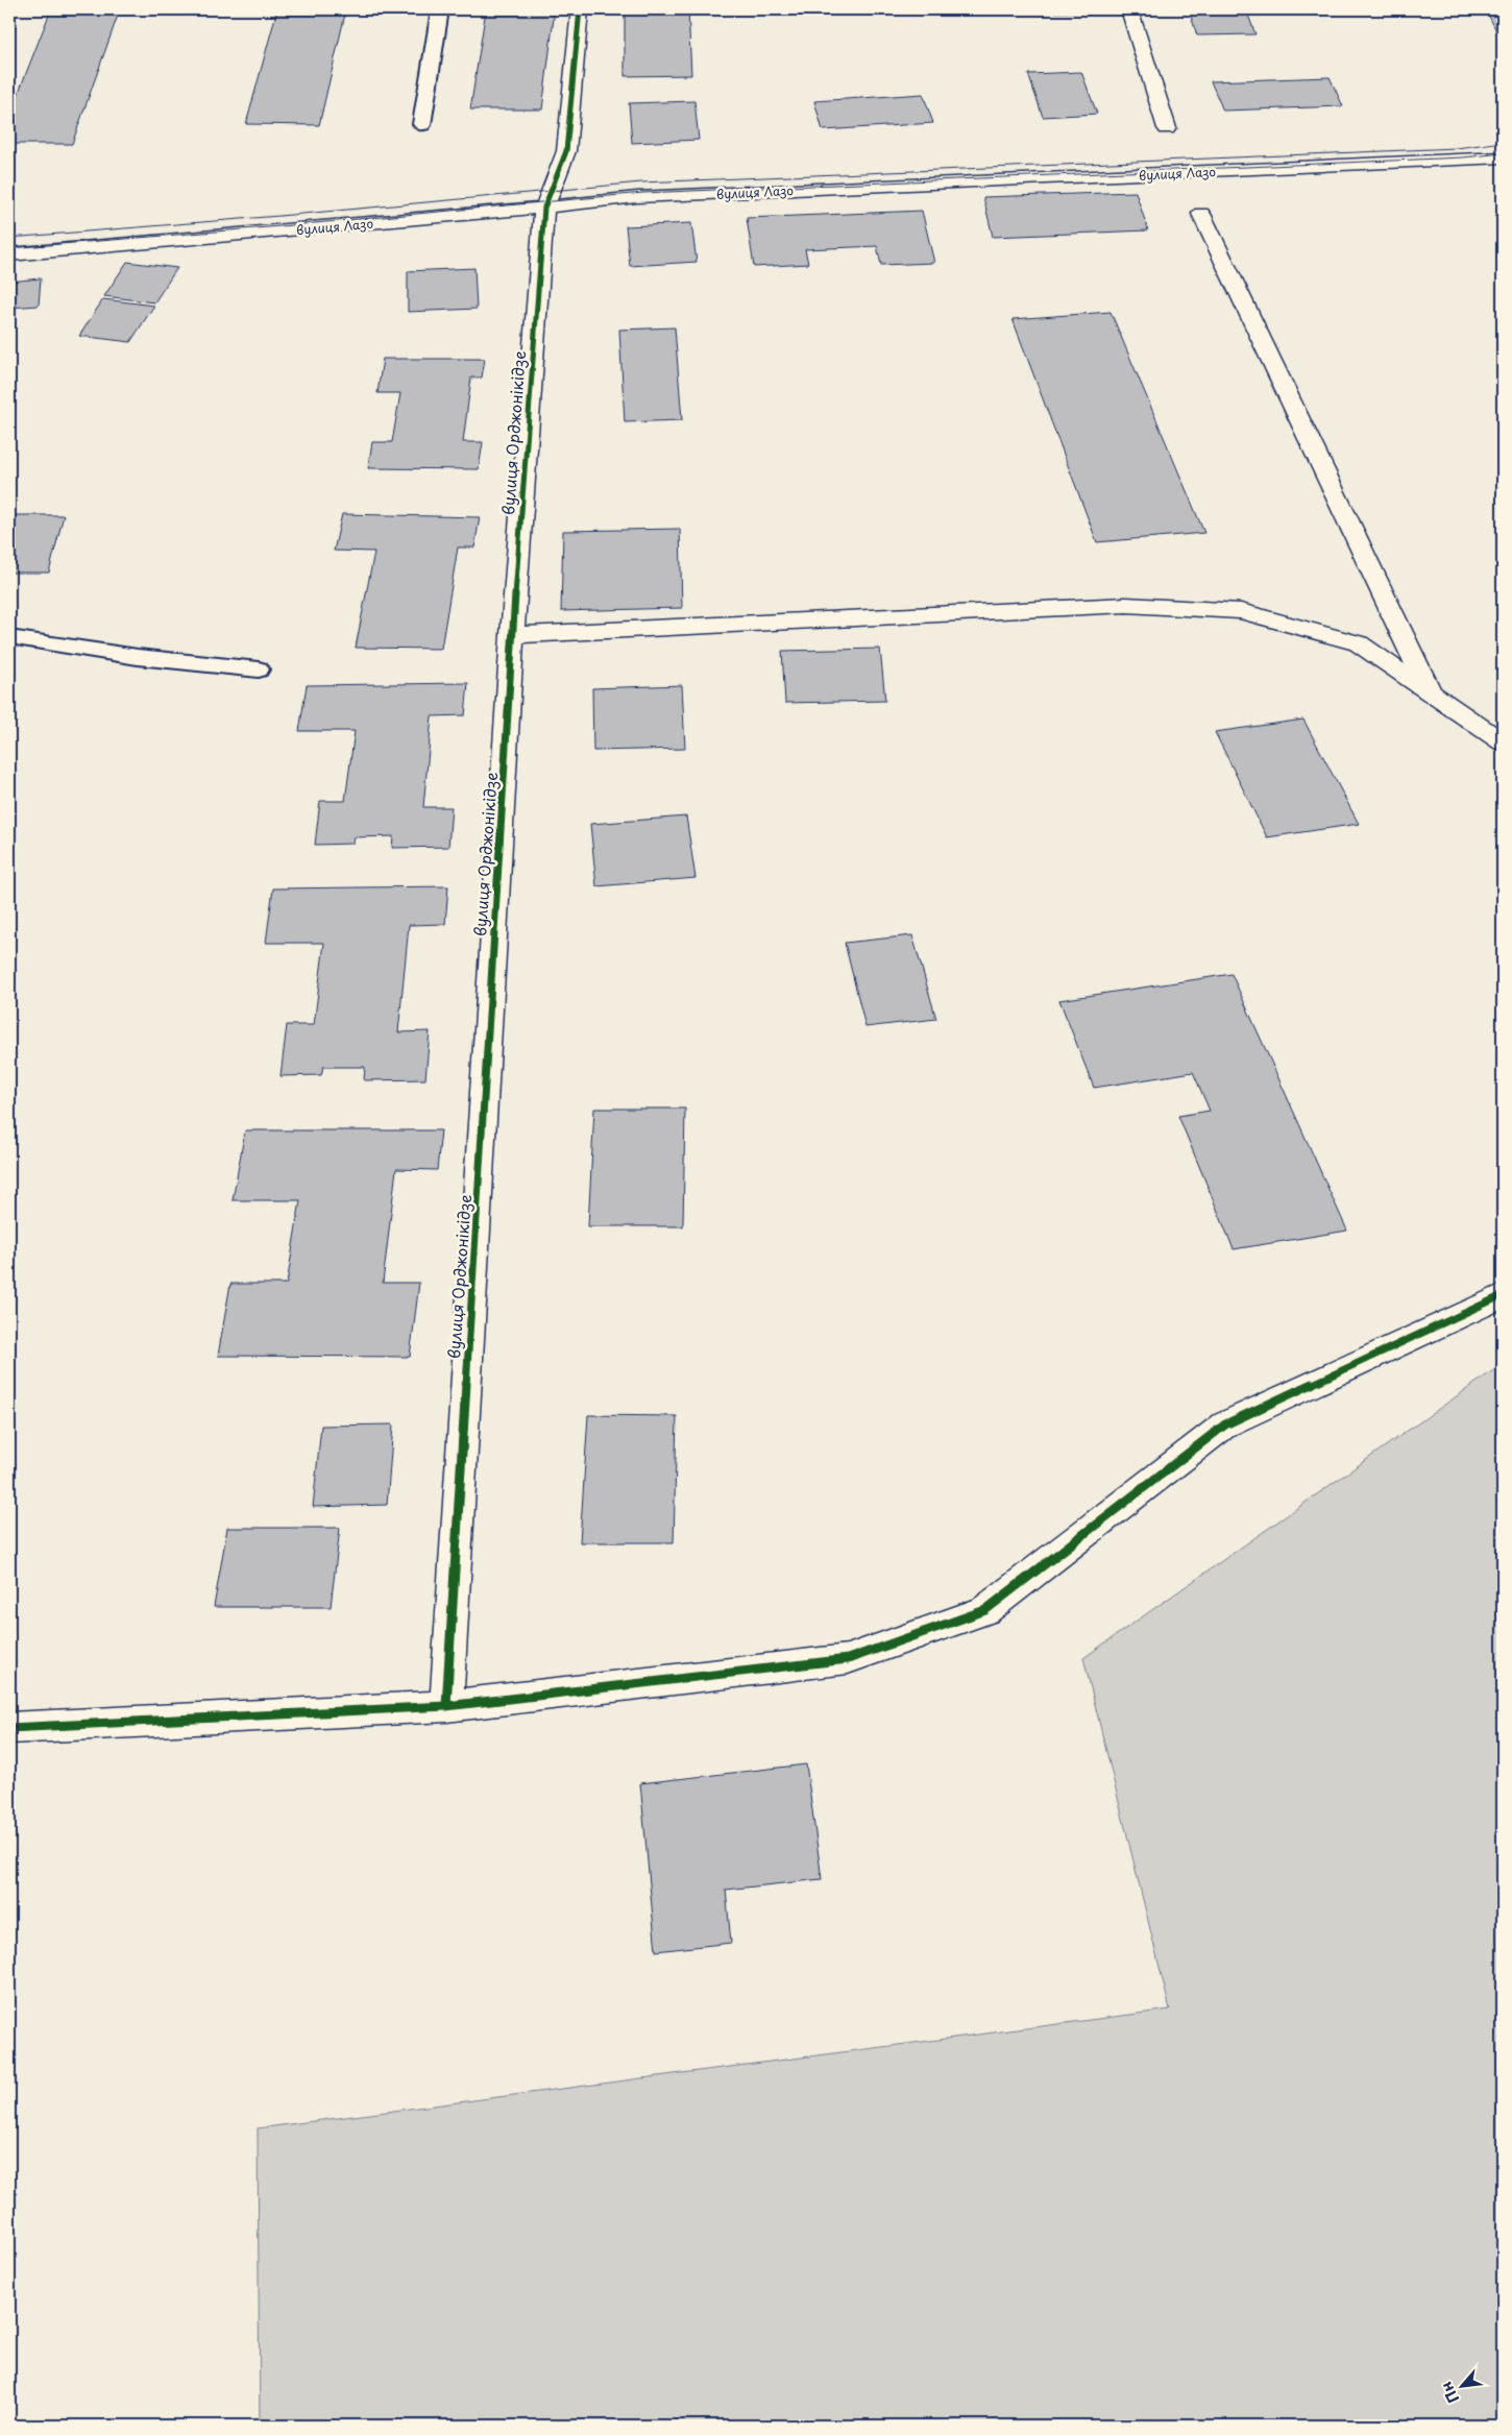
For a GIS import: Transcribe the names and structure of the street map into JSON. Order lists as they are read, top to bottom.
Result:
{
  "streets": {
    "street": ["вулиця Лазо", "вулиця Орджонікідзе"]
  },
  "crossings": [
    ["вулиця Лазо", "вулиця Орджонікідзе"]
  ],
  "north": "bottom left"
}
